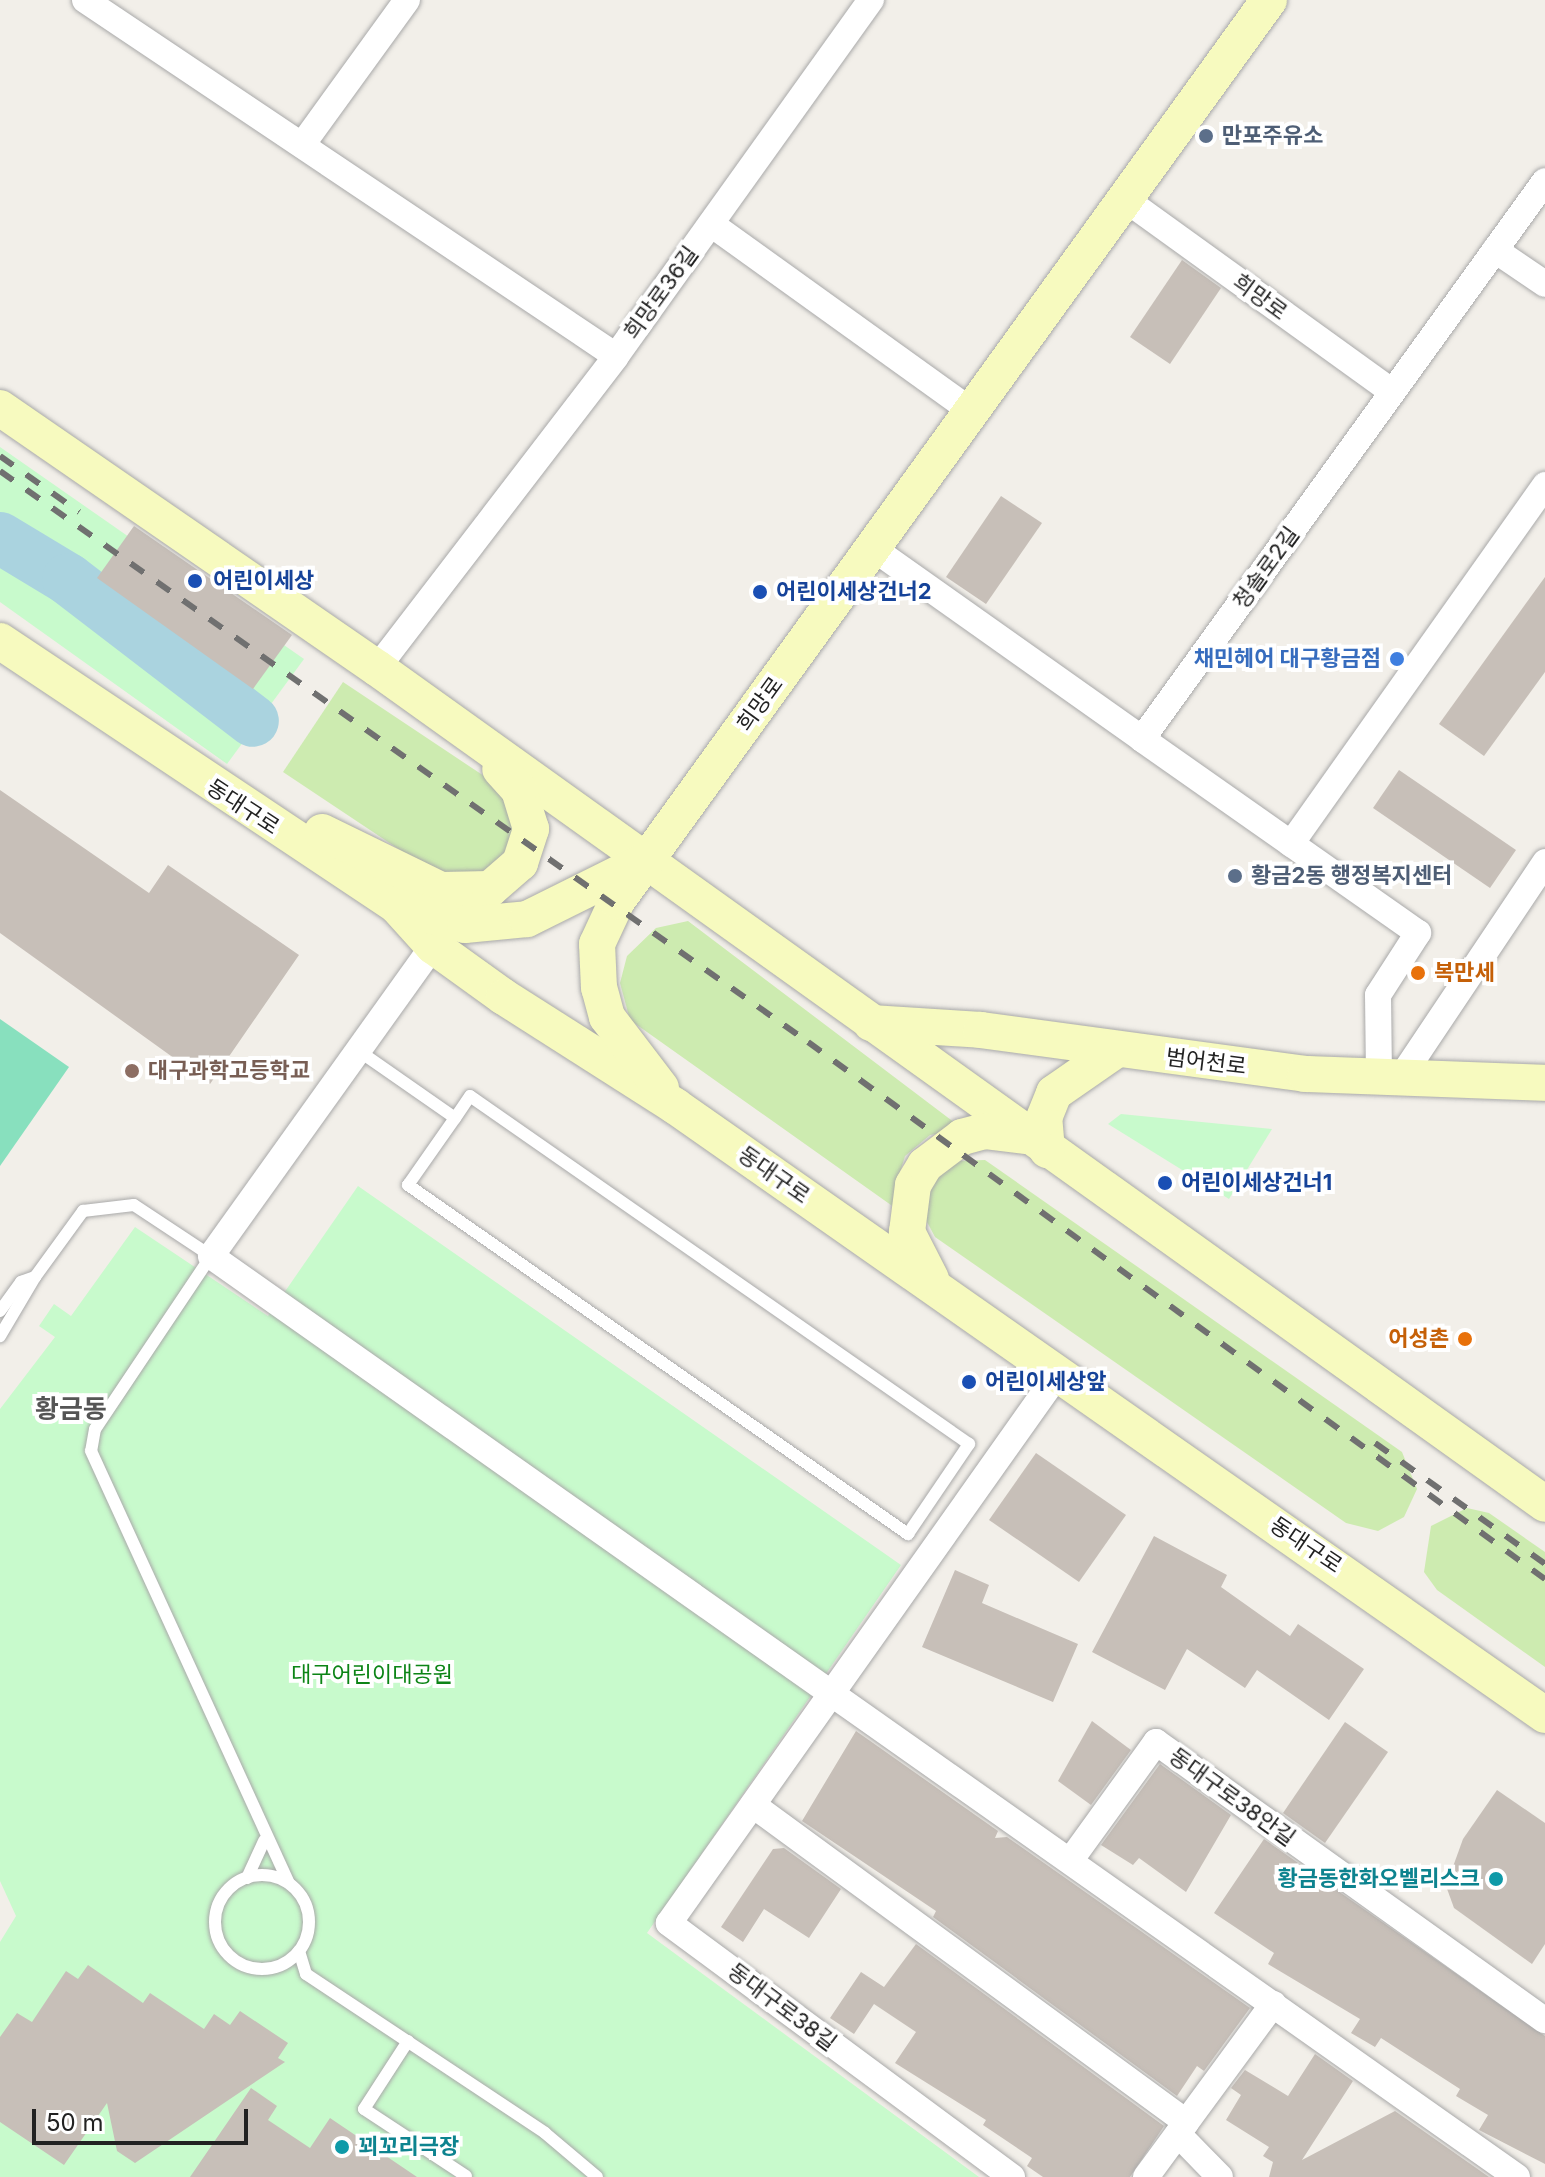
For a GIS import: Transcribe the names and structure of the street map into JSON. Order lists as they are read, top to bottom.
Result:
{
  "streets": {
    "main road": ["희망로", "동대구로", "범어천로"],
    "street": [
      "희망로36길",
      "청솔로2길",
      "동대구로38안길",
      "동대구로38길"
    ]
  },
  "crossings": [
    ["희망로", "청솔로2길"],
    ["희망로", "동대구로"],
    ["동대구로", "동대구로38길"]
  ],
  "districts": ["황금동"],
  "parks": ["대구어린이대공원"],
  "places": [
    "만포주유소",
    "어린이세상",
    "어린이세상건너2",
    "채민헤어 대구황금점",
    "황금2동 행정복지센터",
    "복만세",
    "대구과학고등학교",
    "어린이세상건너1",
    "어성촌",
    "어린이세상앞",
    "황금동한화오벨리스크",
    "꾀꼬리극장"
  ],
  "scale_bar": "50 m"
}
